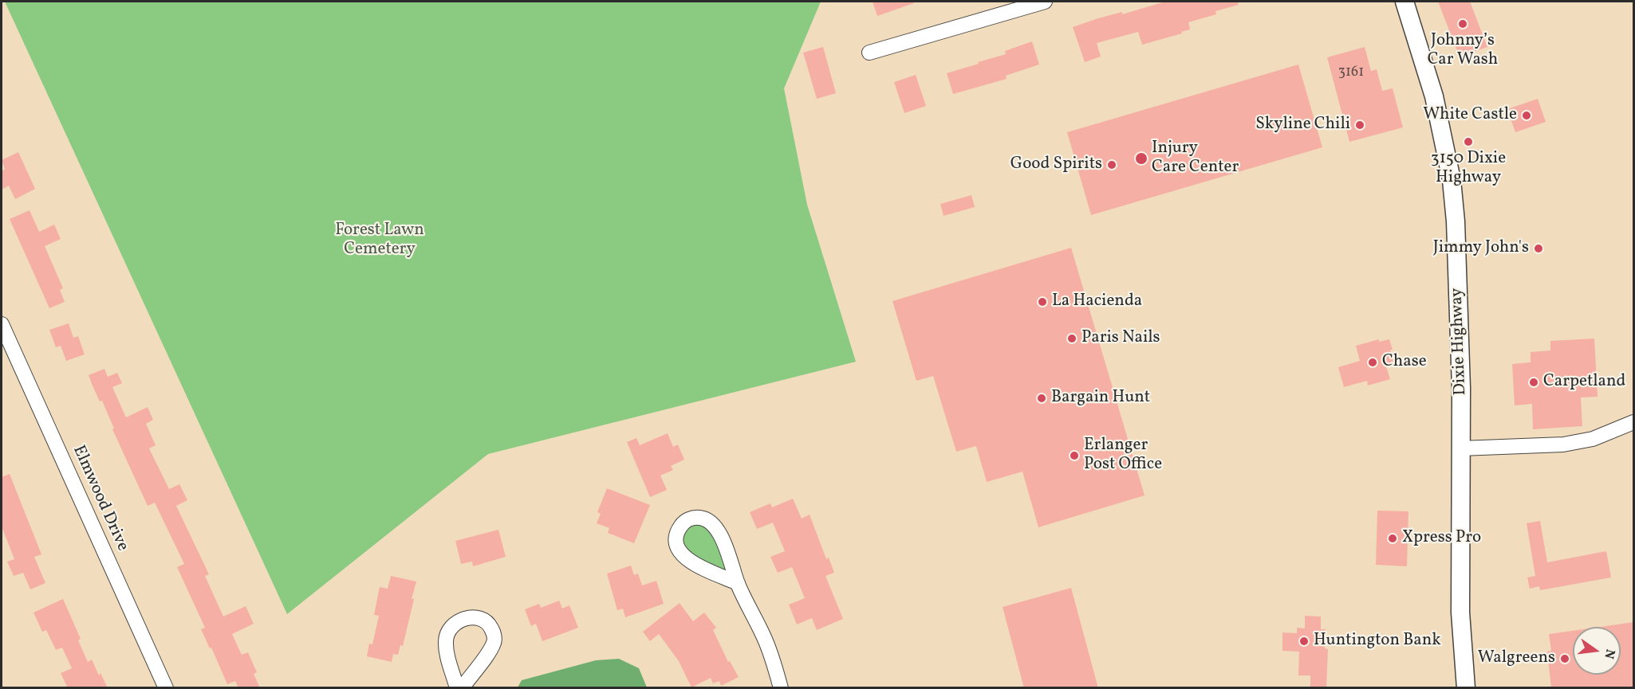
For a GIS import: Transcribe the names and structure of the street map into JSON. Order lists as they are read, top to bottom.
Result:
{
  "streets": {
    "main road": ["Dixie Highway"],
    "street": ["Elmwood Drive"]
  },
  "parks": ["Forest Lawn Cemetery"],
  "places": [
    "Johnny’s Car Wash",
    "White Castle",
    "Skyline Chili",
    "3150 Dixie Highway",
    "Injury Care Center",
    "Good Spirits",
    "Jimmy John's",
    "La Hacienda",
    "Paris Nails",
    "Chase",
    "Carpetland",
    "Bargain Hunt",
    "Erlanger Post Office",
    "Xpress Pro",
    "Huntington Bank",
    "Walgreens"
  ],
  "house_numbers": ["3161"],
  "north": "right"
}
